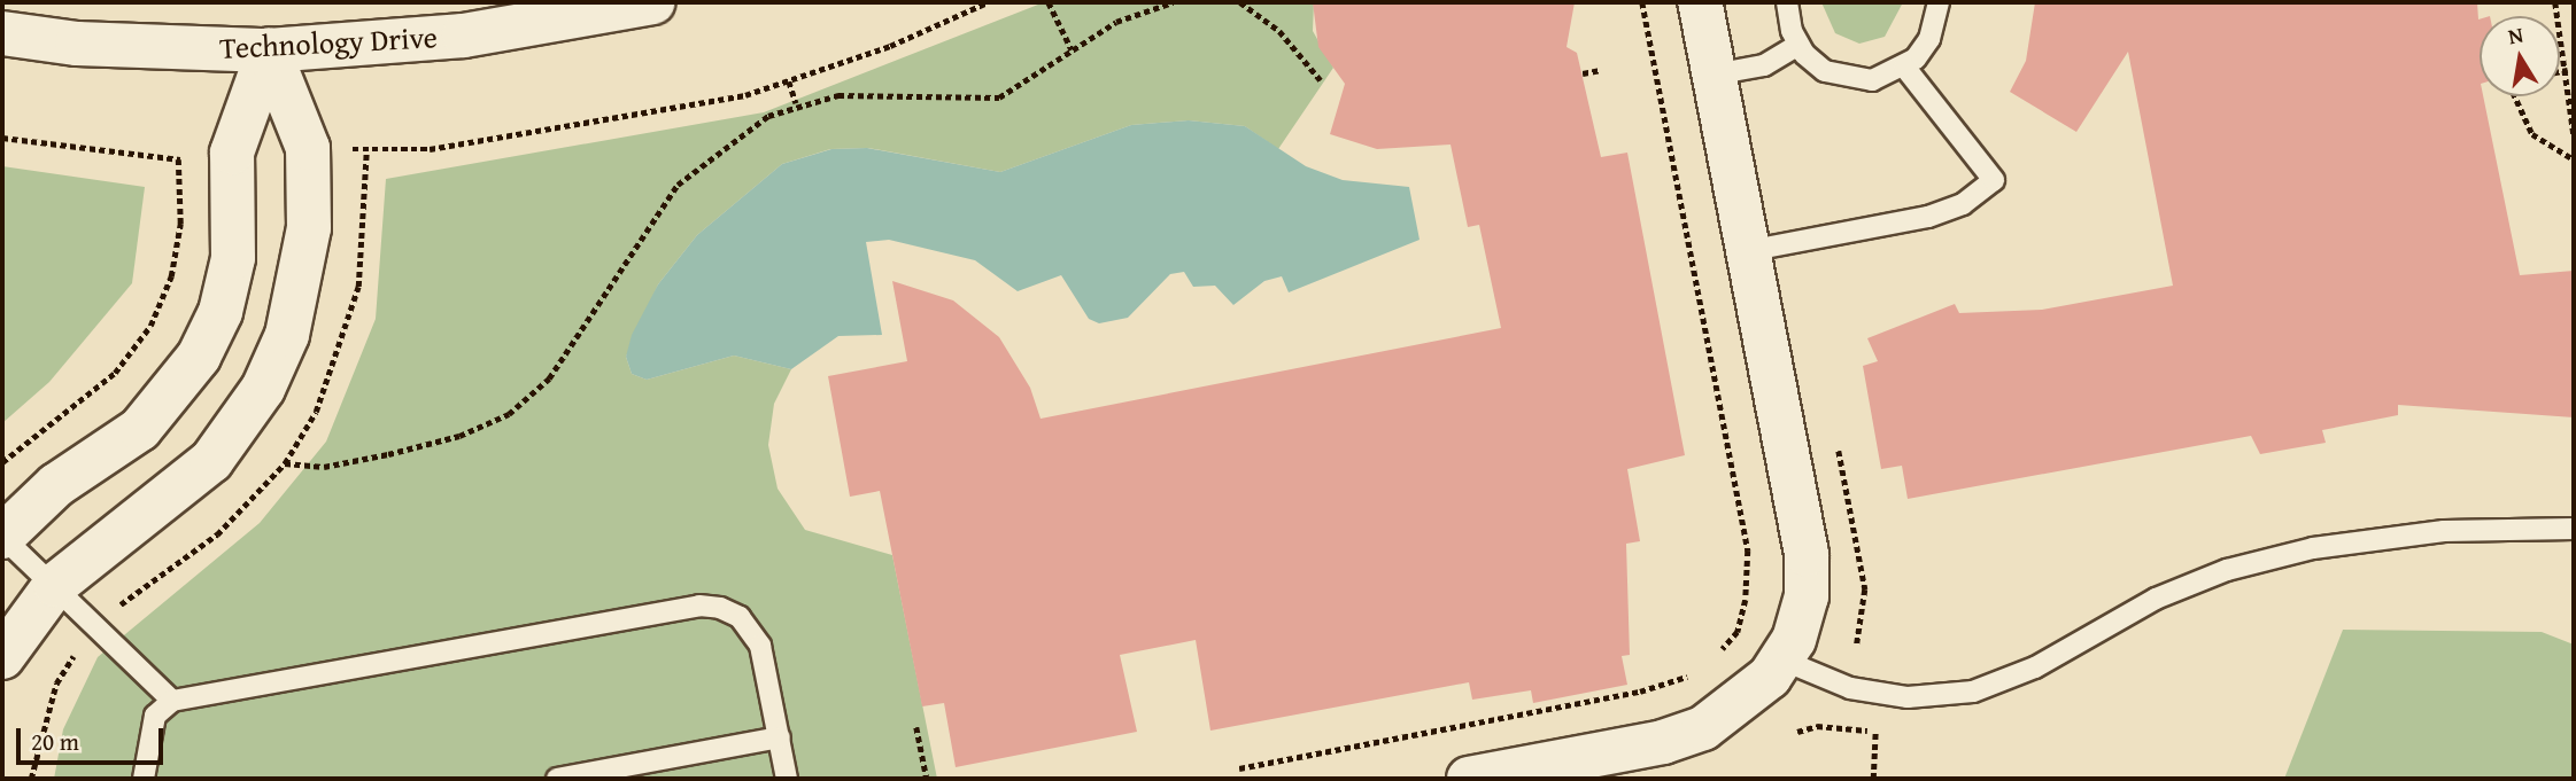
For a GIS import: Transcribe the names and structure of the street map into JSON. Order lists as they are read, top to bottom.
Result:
{
  "streets": {
    "street": ["Technology Drive"]
  },
  "scale_bar": "20 m",
  "north": "top"
}
